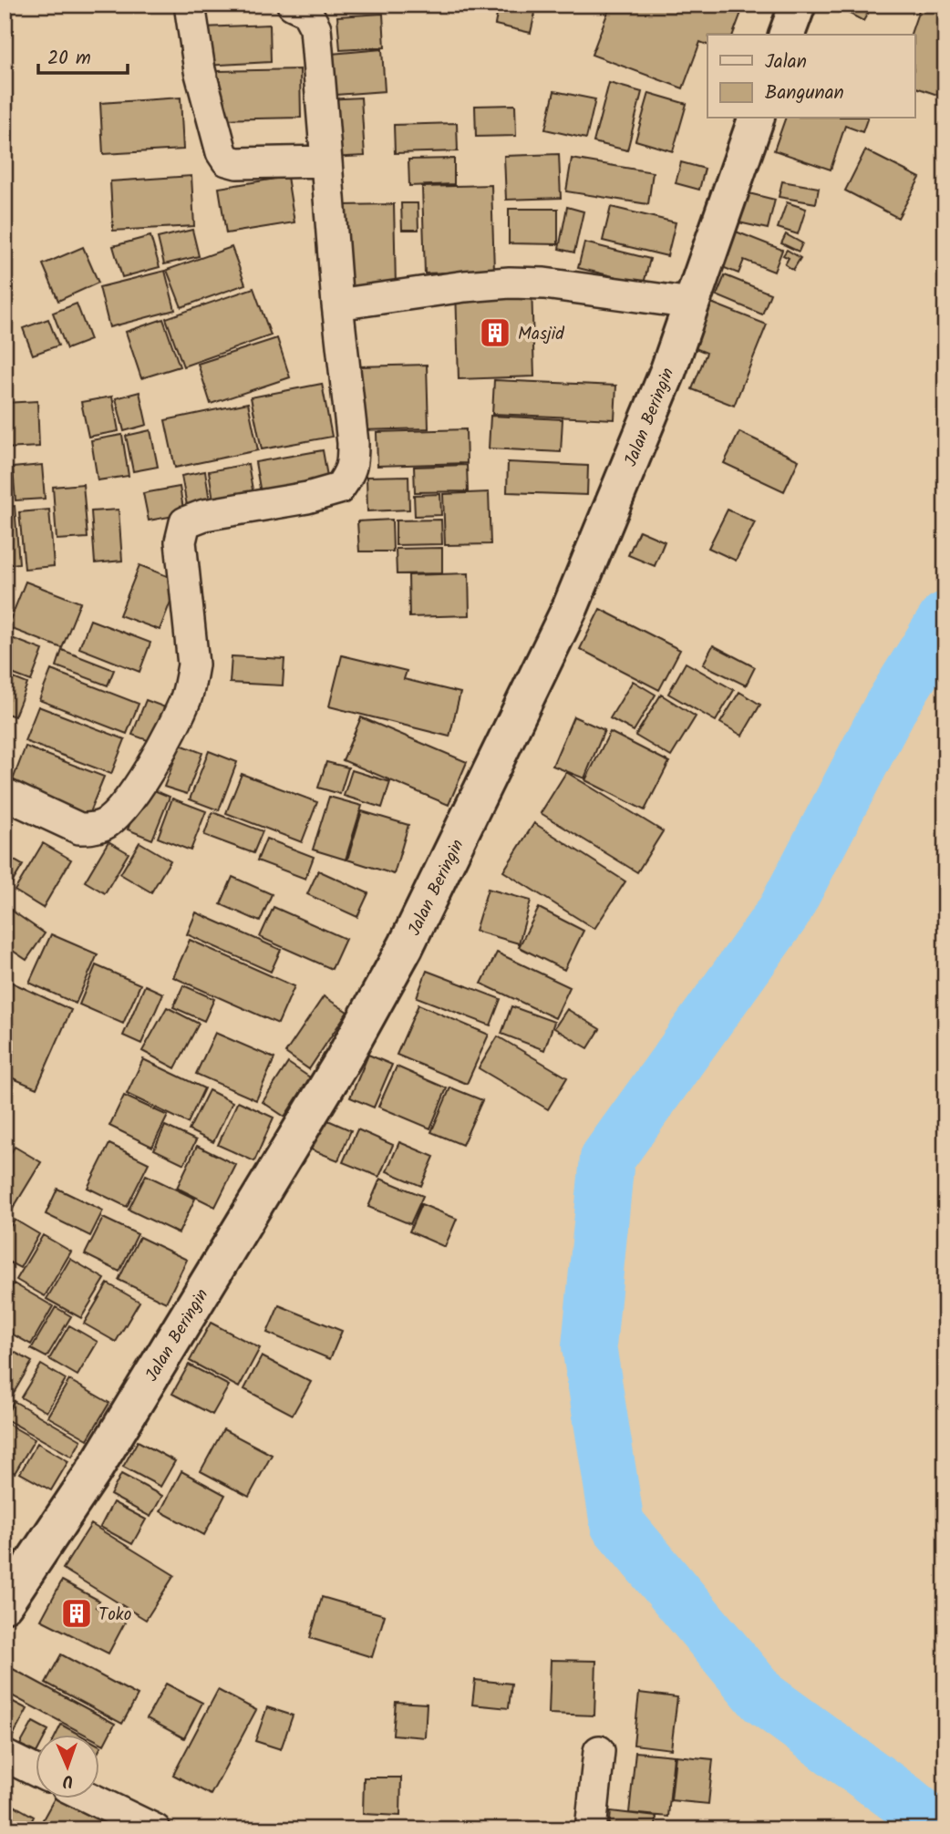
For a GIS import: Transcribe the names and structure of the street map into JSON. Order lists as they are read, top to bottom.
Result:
{
  "streets": {
    "street": ["Jalan Beringin"]
  },
  "places": {
    "building": ["Masjid", "Toko"]
  },
  "legend": ["Jalan", "Bangunan"],
  "scale_bar": "20 m",
  "north": "bottom"
}
